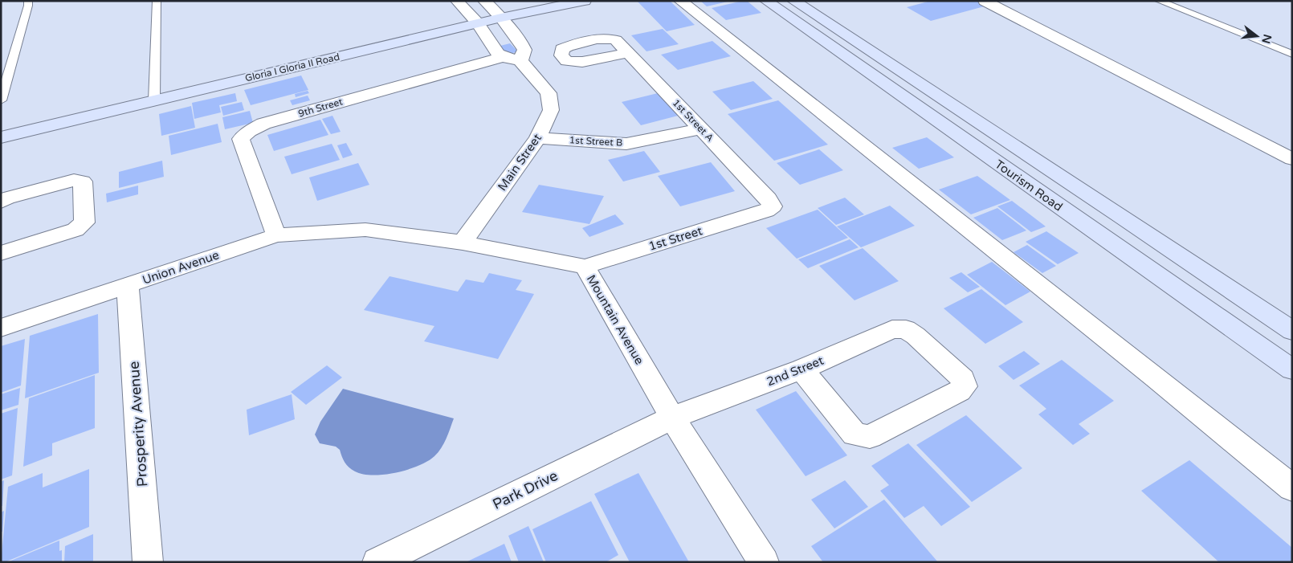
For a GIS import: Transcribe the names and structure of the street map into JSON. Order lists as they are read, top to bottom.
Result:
{
  "streets": {
    "main road": ["Gloria I Gloria II Road", "Tourism Road"],
    "street": [
      "9th Street",
      "1st Street A",
      "1st Street B",
      "Main Street",
      "1st Street",
      "Union Avenue",
      "Mountain Avenue",
      "2nd Street",
      "Prosperity Avenue",
      "Park Drive"
    ]
  },
  "crossings": [
    ["9th Street", "Union Avenue"],
    ["1st Street A", "1st Street B"],
    ["1st Street A", "1st Street"],
    ["1st Street B", "Main Street"],
    ["Main Street", "Mountain Avenue"],
    ["1st Street", "Mountain Avenue"],
    ["Union Avenue", "Mountain Avenue"],
    ["Union Avenue", "Prosperity Avenue"],
    ["Mountain Avenue", "2nd Street"],
    ["Mountain Avenue", "Park Drive"],
    ["2nd Street", "Park Drive"]
  ],
  "north": "right"
}
